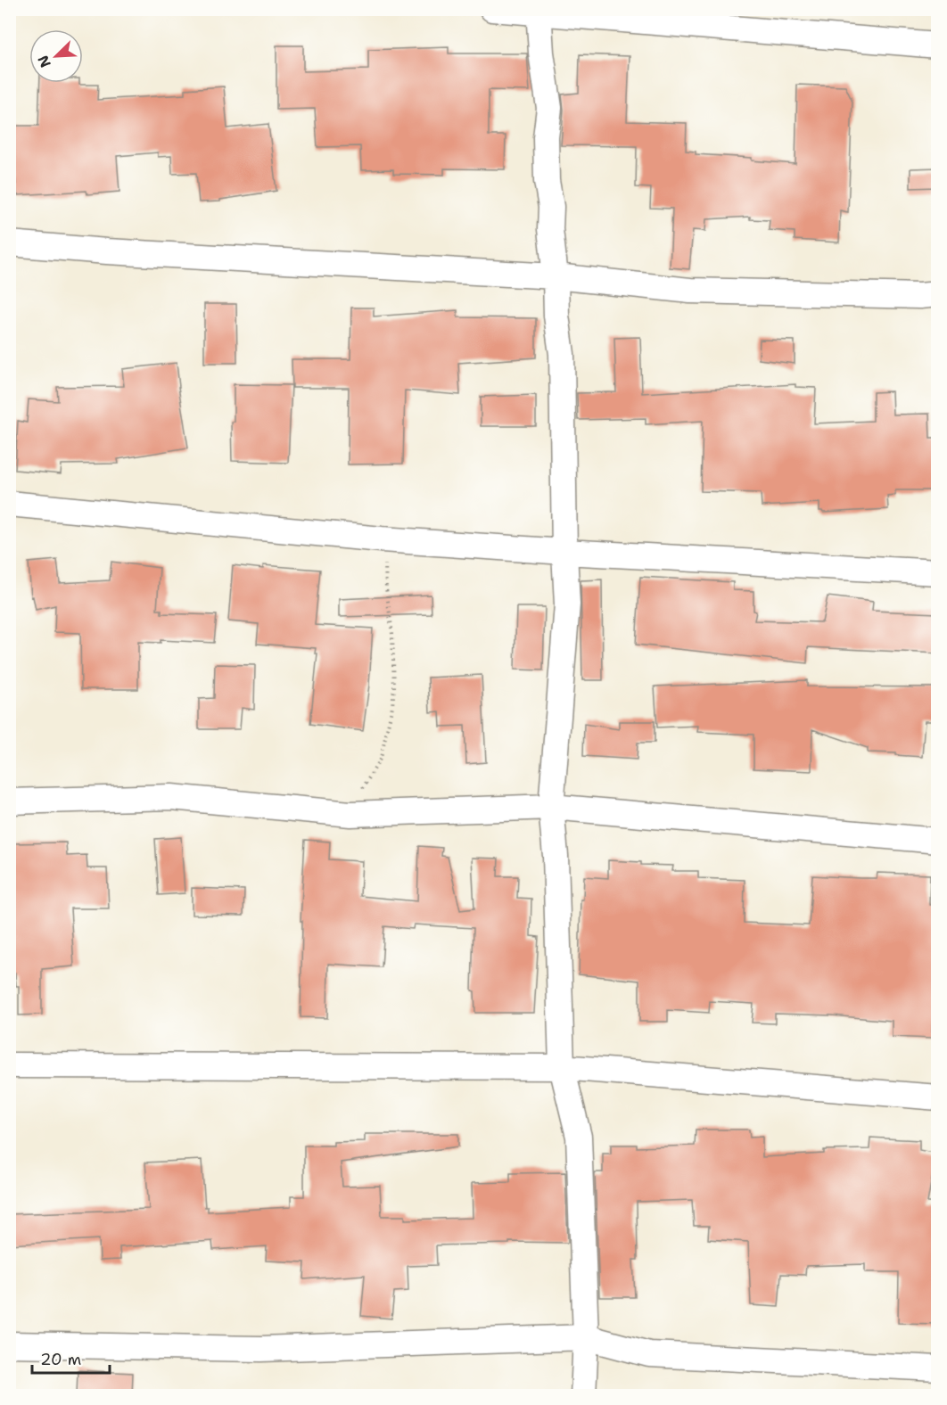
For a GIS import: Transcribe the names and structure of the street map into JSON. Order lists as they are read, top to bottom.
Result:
{
  "scale_bar": "20 m",
  "north": "bottom left"
}
